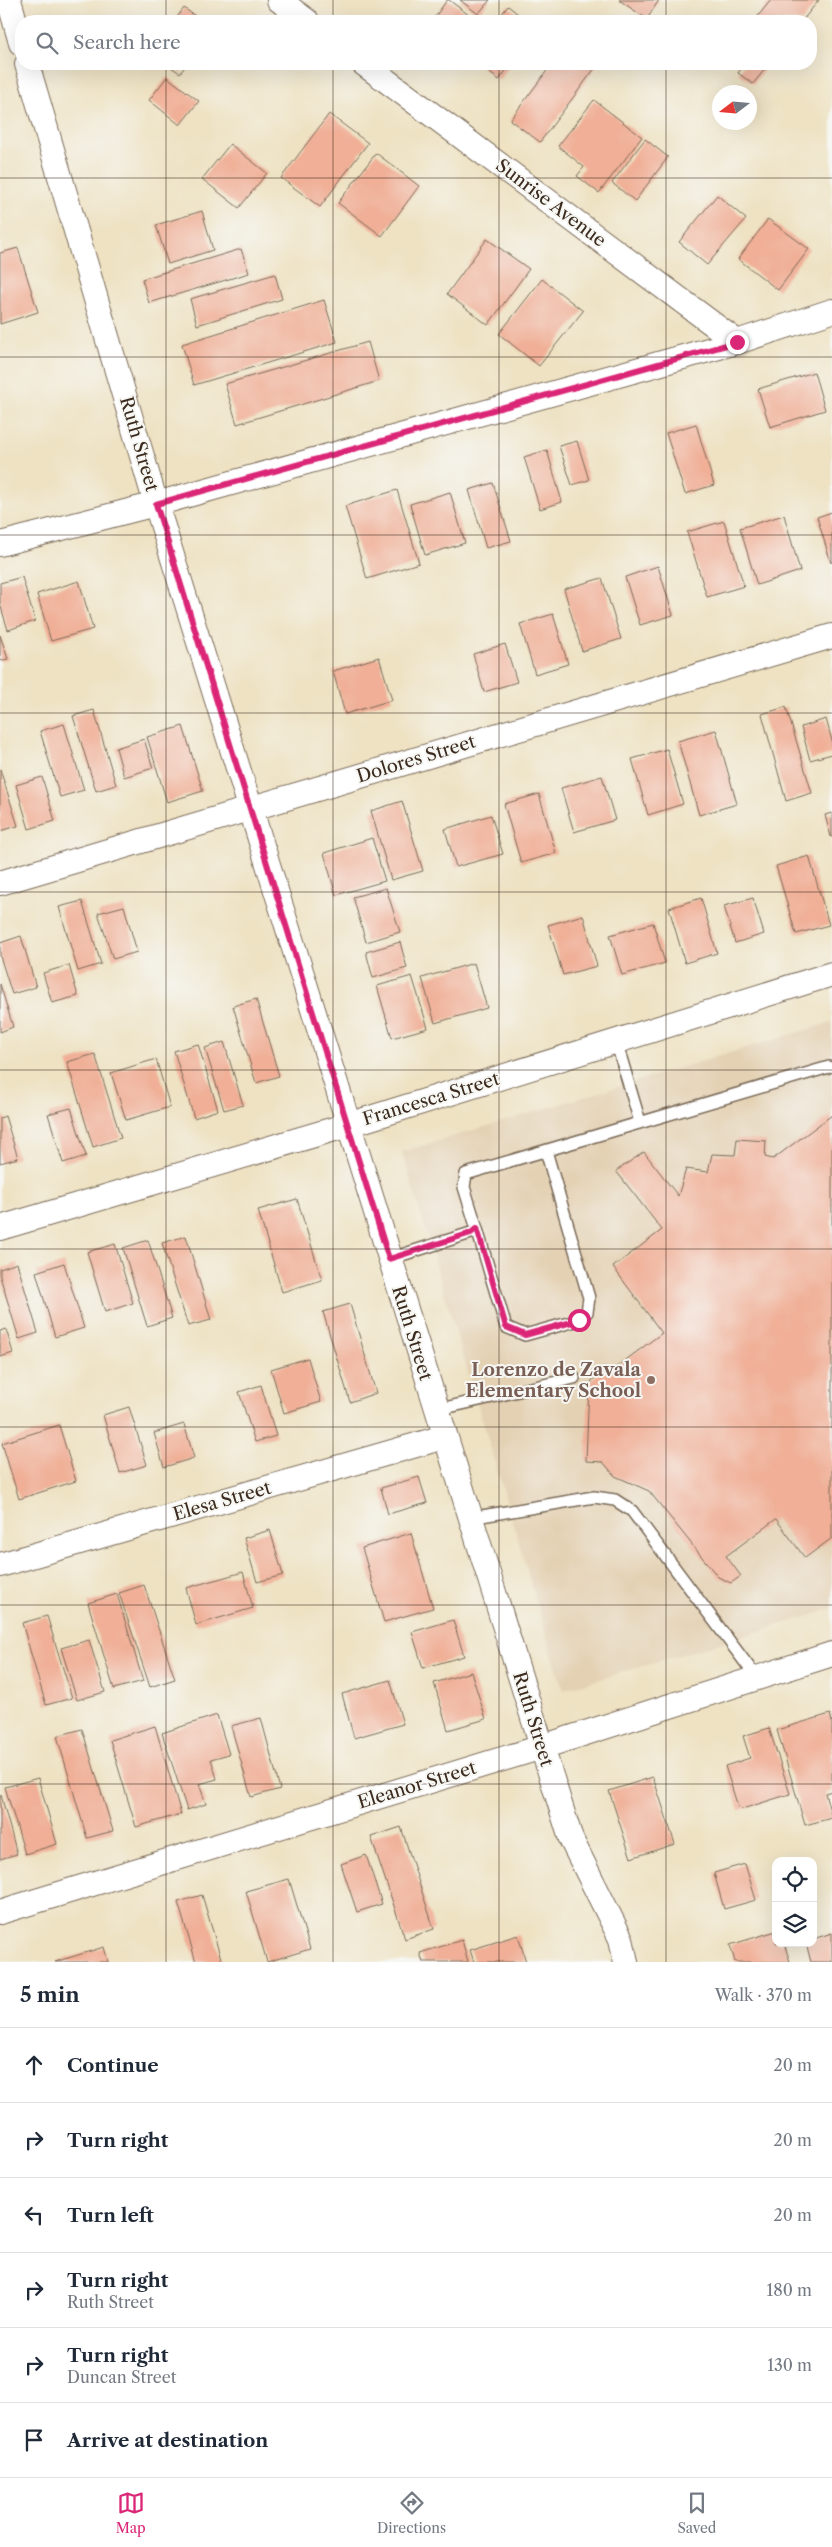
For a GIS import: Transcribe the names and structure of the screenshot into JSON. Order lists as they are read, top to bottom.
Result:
{
  "streets": {
    "street": [
      "Sunrise Avenue",
      "Ruth Street",
      "Dolores Street",
      "Francesca Street",
      "Elesa Street",
      "Eleanor Street"
    ]
  },
  "crossings": [
    ["Ruth Street", "Dolores Street"],
    ["Ruth Street", "Francesca Street"],
    ["Ruth Street", "Elesa Street"],
    ["Ruth Street", "Eleanor Street"]
  ],
  "places": ["Lorenzo de Zavala Elementary School"],
  "north": "left",
  "page": {
    "search": "Search here",
    "heading": ["5 min", "Walk · 370 m"],
    "list": [
      ["Continue", "20 m"],
      ["Turn right", "20 m"],
      ["Turn left", "20 m"],
      ["Turn right", "Ruth Street", "180 m"],
      ["Turn right", "Duncan Street", "130 m"],
      "Arrive at destination"
    ],
    "nav": ["Map", "Directions", "Saved"]
  }
}
